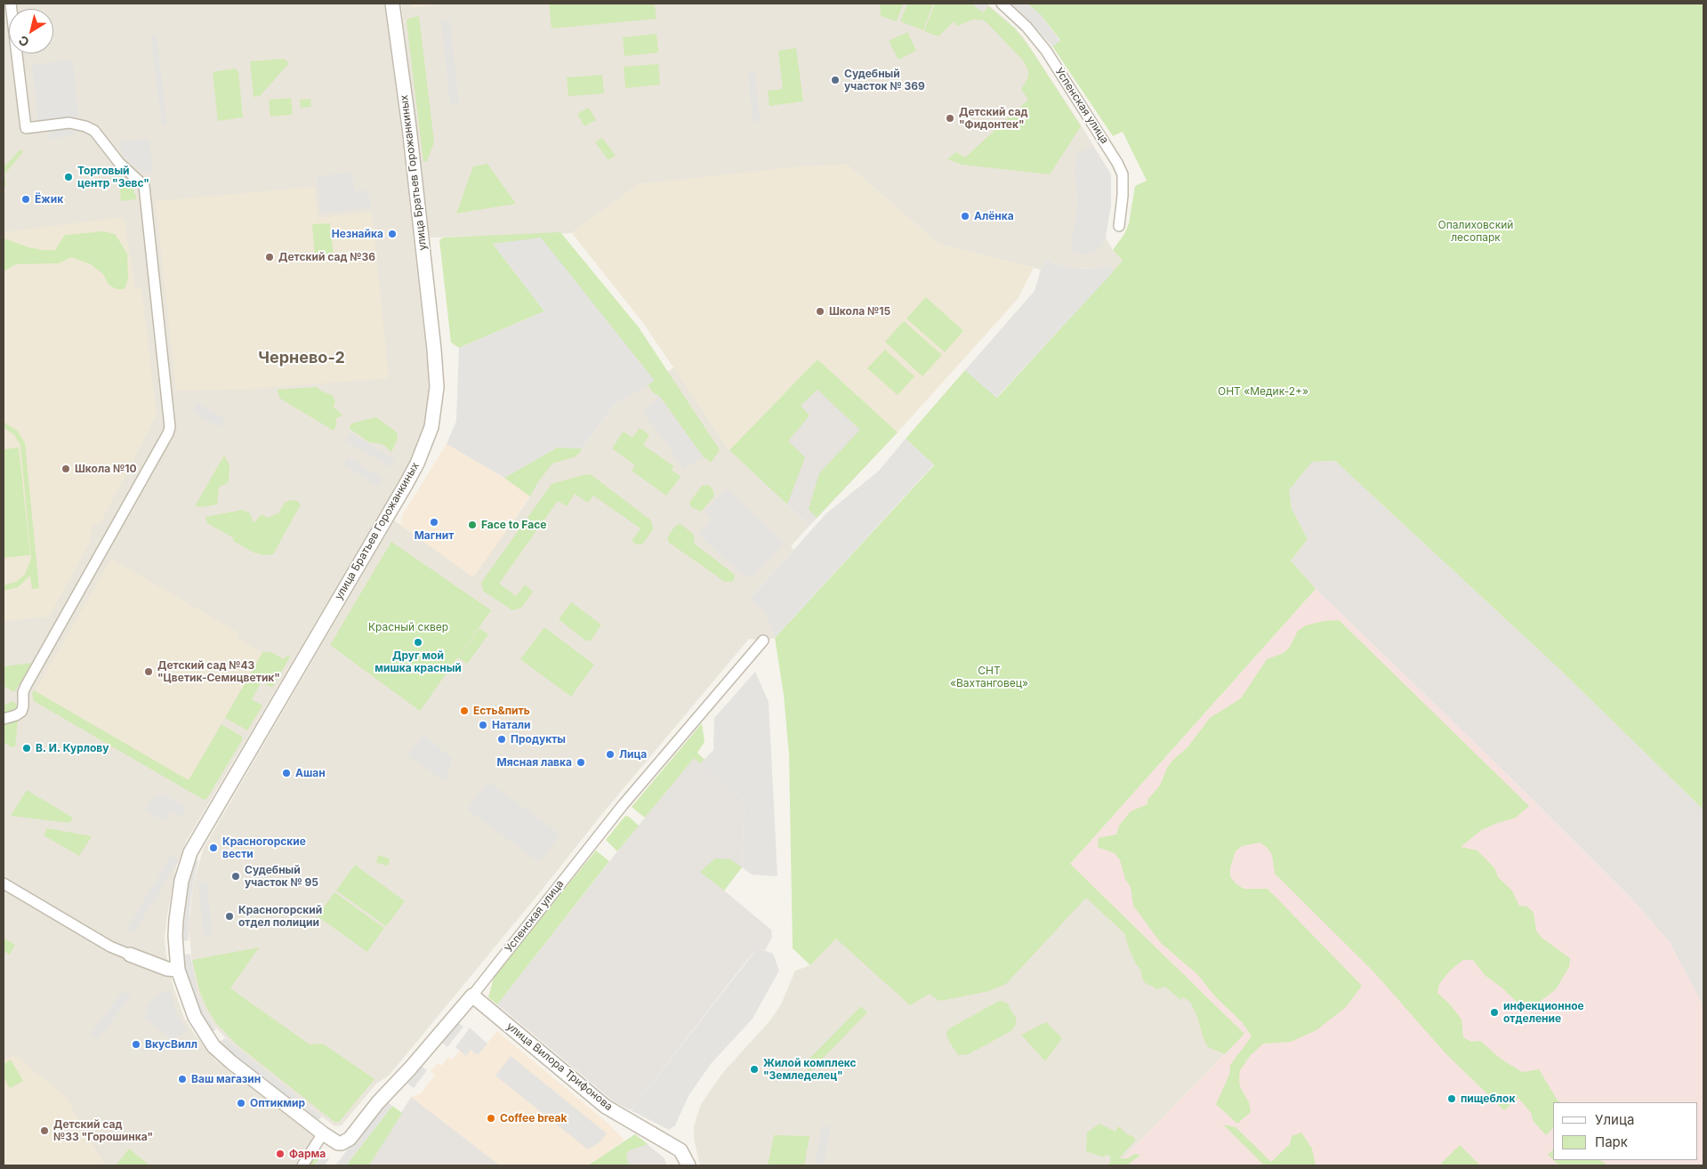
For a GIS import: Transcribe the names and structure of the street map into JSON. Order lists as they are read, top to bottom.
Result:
{
  "streets": {
    "street": ["Успенская улица", "улица Братьев Горожанкиных", "улица Вилора Трифонова"]
  },
  "crossings": [
    ["Успенская улица", "улица Братьев Горожанкиных"],
    ["Успенская улица", "улица Вилора Трифонова"]
  ],
  "districts": ["Чернево-2"],
  "parks": [
    "Опалиховский лесопарк",
    "ОНТ «Медик-2+»",
    "Красный сквер",
    "СНТ «Вахтанговец»"
  ],
  "places": [
    "Судебный участок № 369",
    "Детский сад \"Фидонтек\"",
    "Торговый центр \"Зевс\"",
    "Ёжик",
    "Алёнка",
    "Незнайка",
    "Детский сад №36",
    "Школа №15",
    "Школа №10",
    "Магнит",
    "Face to Face",
    "Друг мой мишка красный",
    "Детский сад №43 \"Цветик-Семицветик\"",
    "Есть&пить",
    "Натали",
    "Продукты",
    "В. И. Курлову",
    "Лица",
    "Мясная лавка",
    "Ашан",
    "Красногорские вести",
    "Судебный участок № 95",
    "Красногорский отдел полиции",
    "инфекционное отделение",
    "ВкусВилл",
    "Жилой комплекс \"Земледелец\"",
    "Ваш магазин",
    "пищеблок",
    "Оптикмир",
    "Coffee break",
    "Детский сад №33 \"Горошинка\"",
    "Фарма"
  ],
  "legend": ["Улица", "Парк"],
  "north": "bottom left"
}
